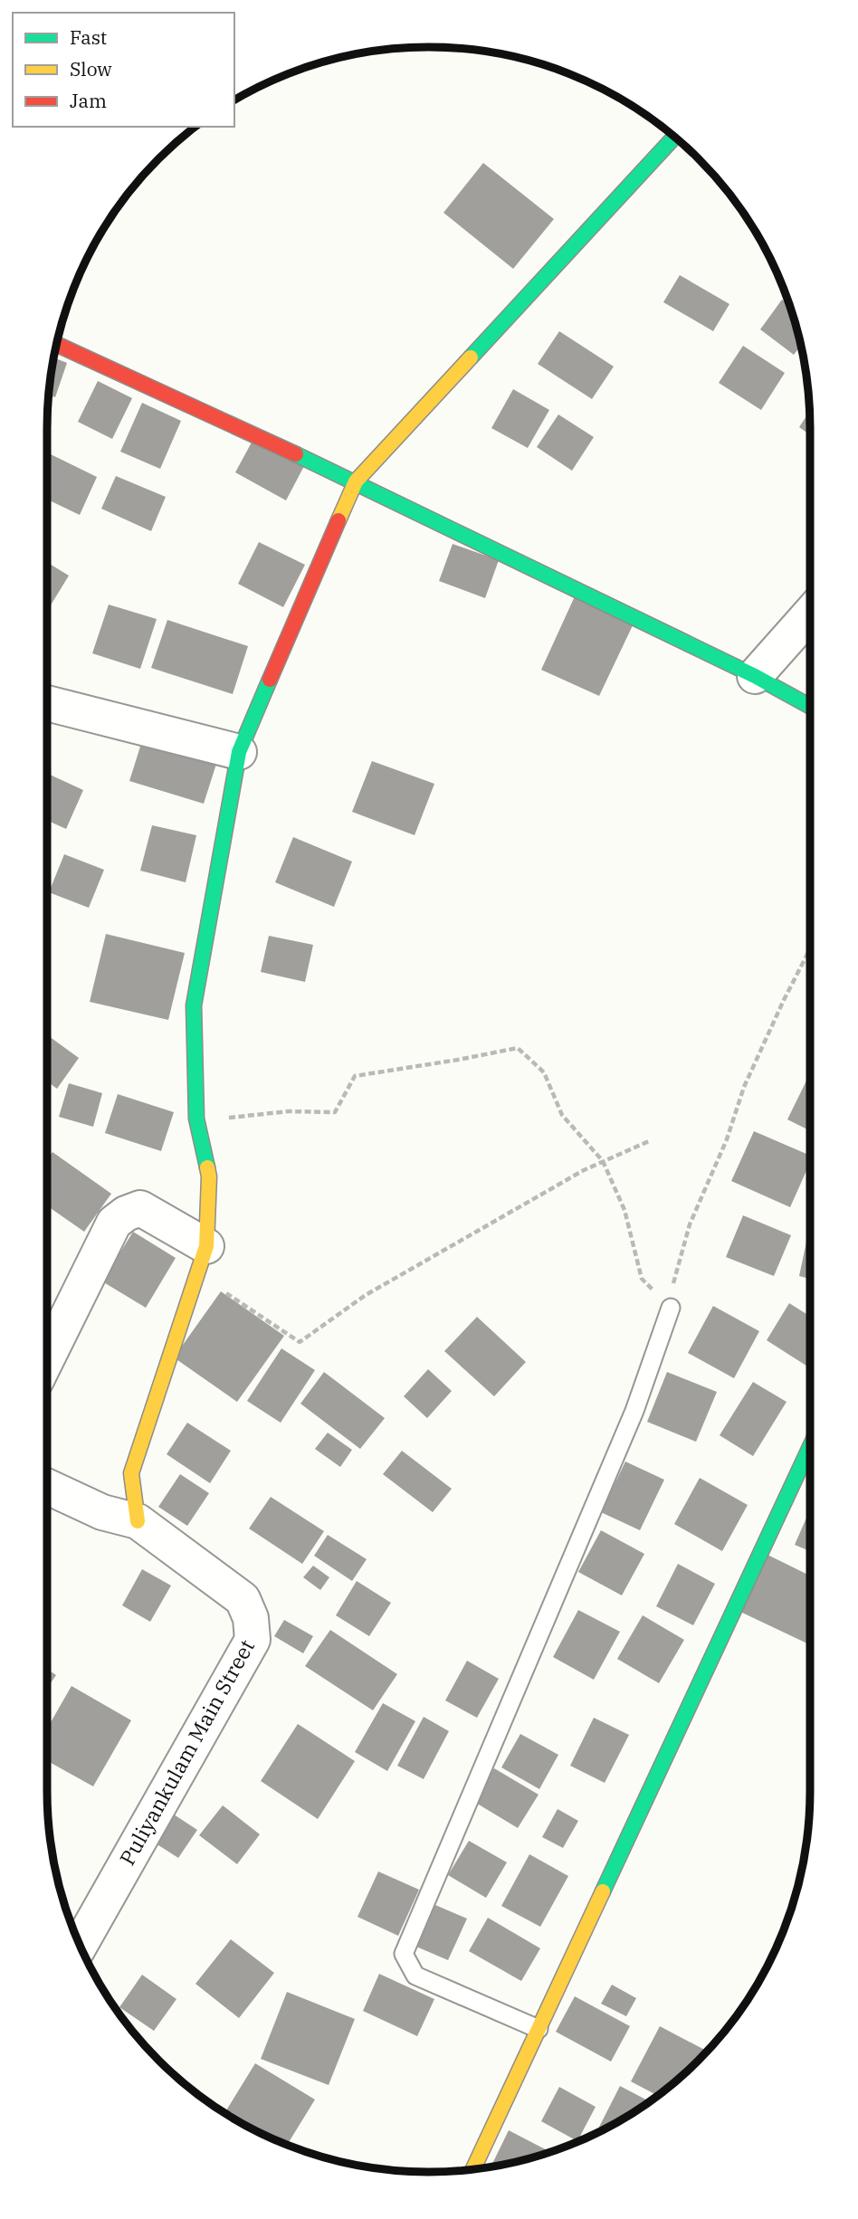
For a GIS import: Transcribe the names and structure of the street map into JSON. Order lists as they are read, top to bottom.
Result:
{
  "streets": {
    "street": ["Puliyankulam Main Street"]
  },
  "legend": ["Fast", "Slow", "Jam"]
}
